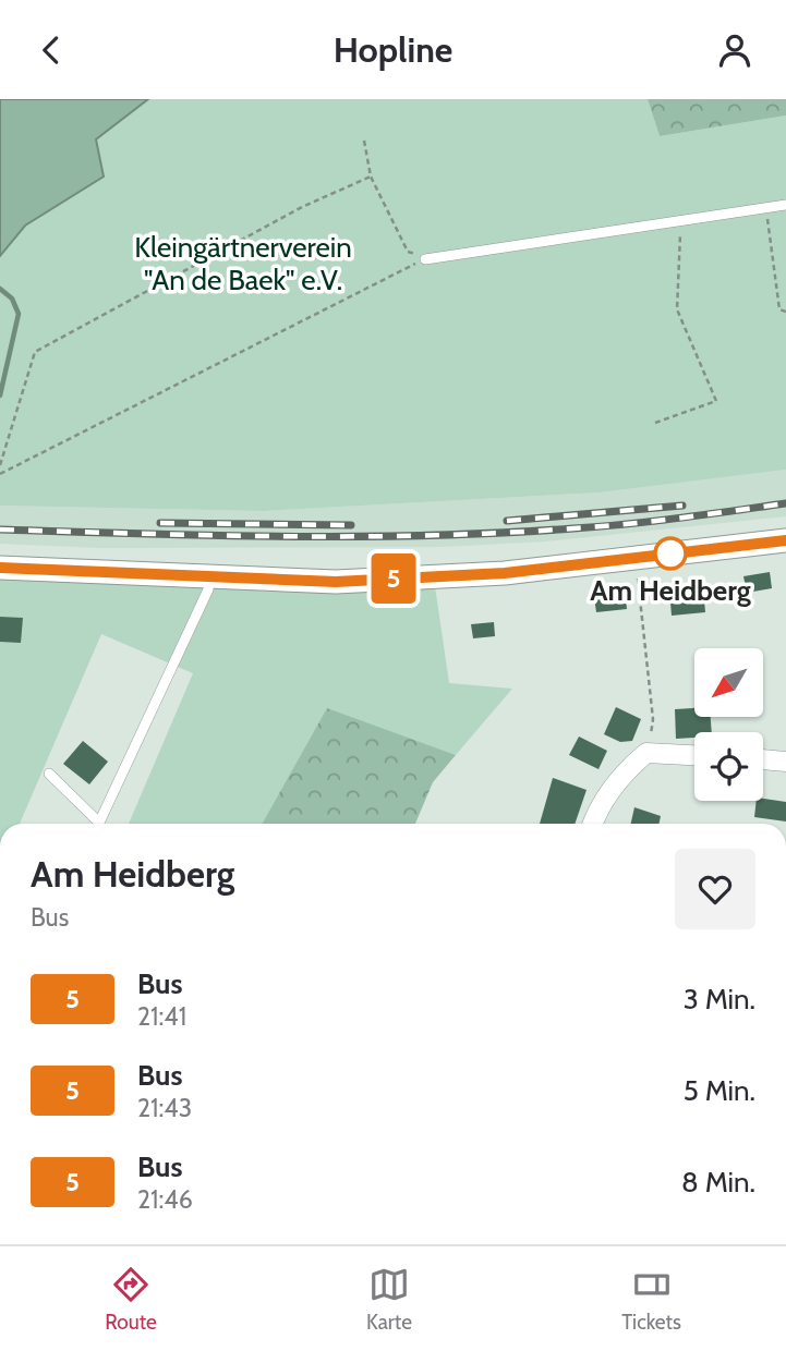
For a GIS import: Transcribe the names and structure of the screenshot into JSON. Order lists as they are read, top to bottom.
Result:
{
  "parks": ["Kleingärtnerverein \"An de Baek\" e.V."],
  "places": ["Am Heidberg"],
  "lines": ["bus line 5"],
  "north": "bottom left",
  "page": {
    "header": "Hopline",
    "on_map": "5",
    "heading": ["Am Heidberg", "Bus"],
    "list": [
      {
        "mark": "5",
        "name": "Bus",
        "note": "21:41",
        "value": "3 Min."
      },
      {
        "mark": "5",
        "name": "Bus",
        "note": "21:43",
        "value": "5 Min."
      },
      {
        "mark": "5",
        "name": "Bus",
        "note": "21:46",
        "value": "8 Min."
      }
    ],
    "tabs": ["Route", "Karte", "Tickets"]
  }
}
